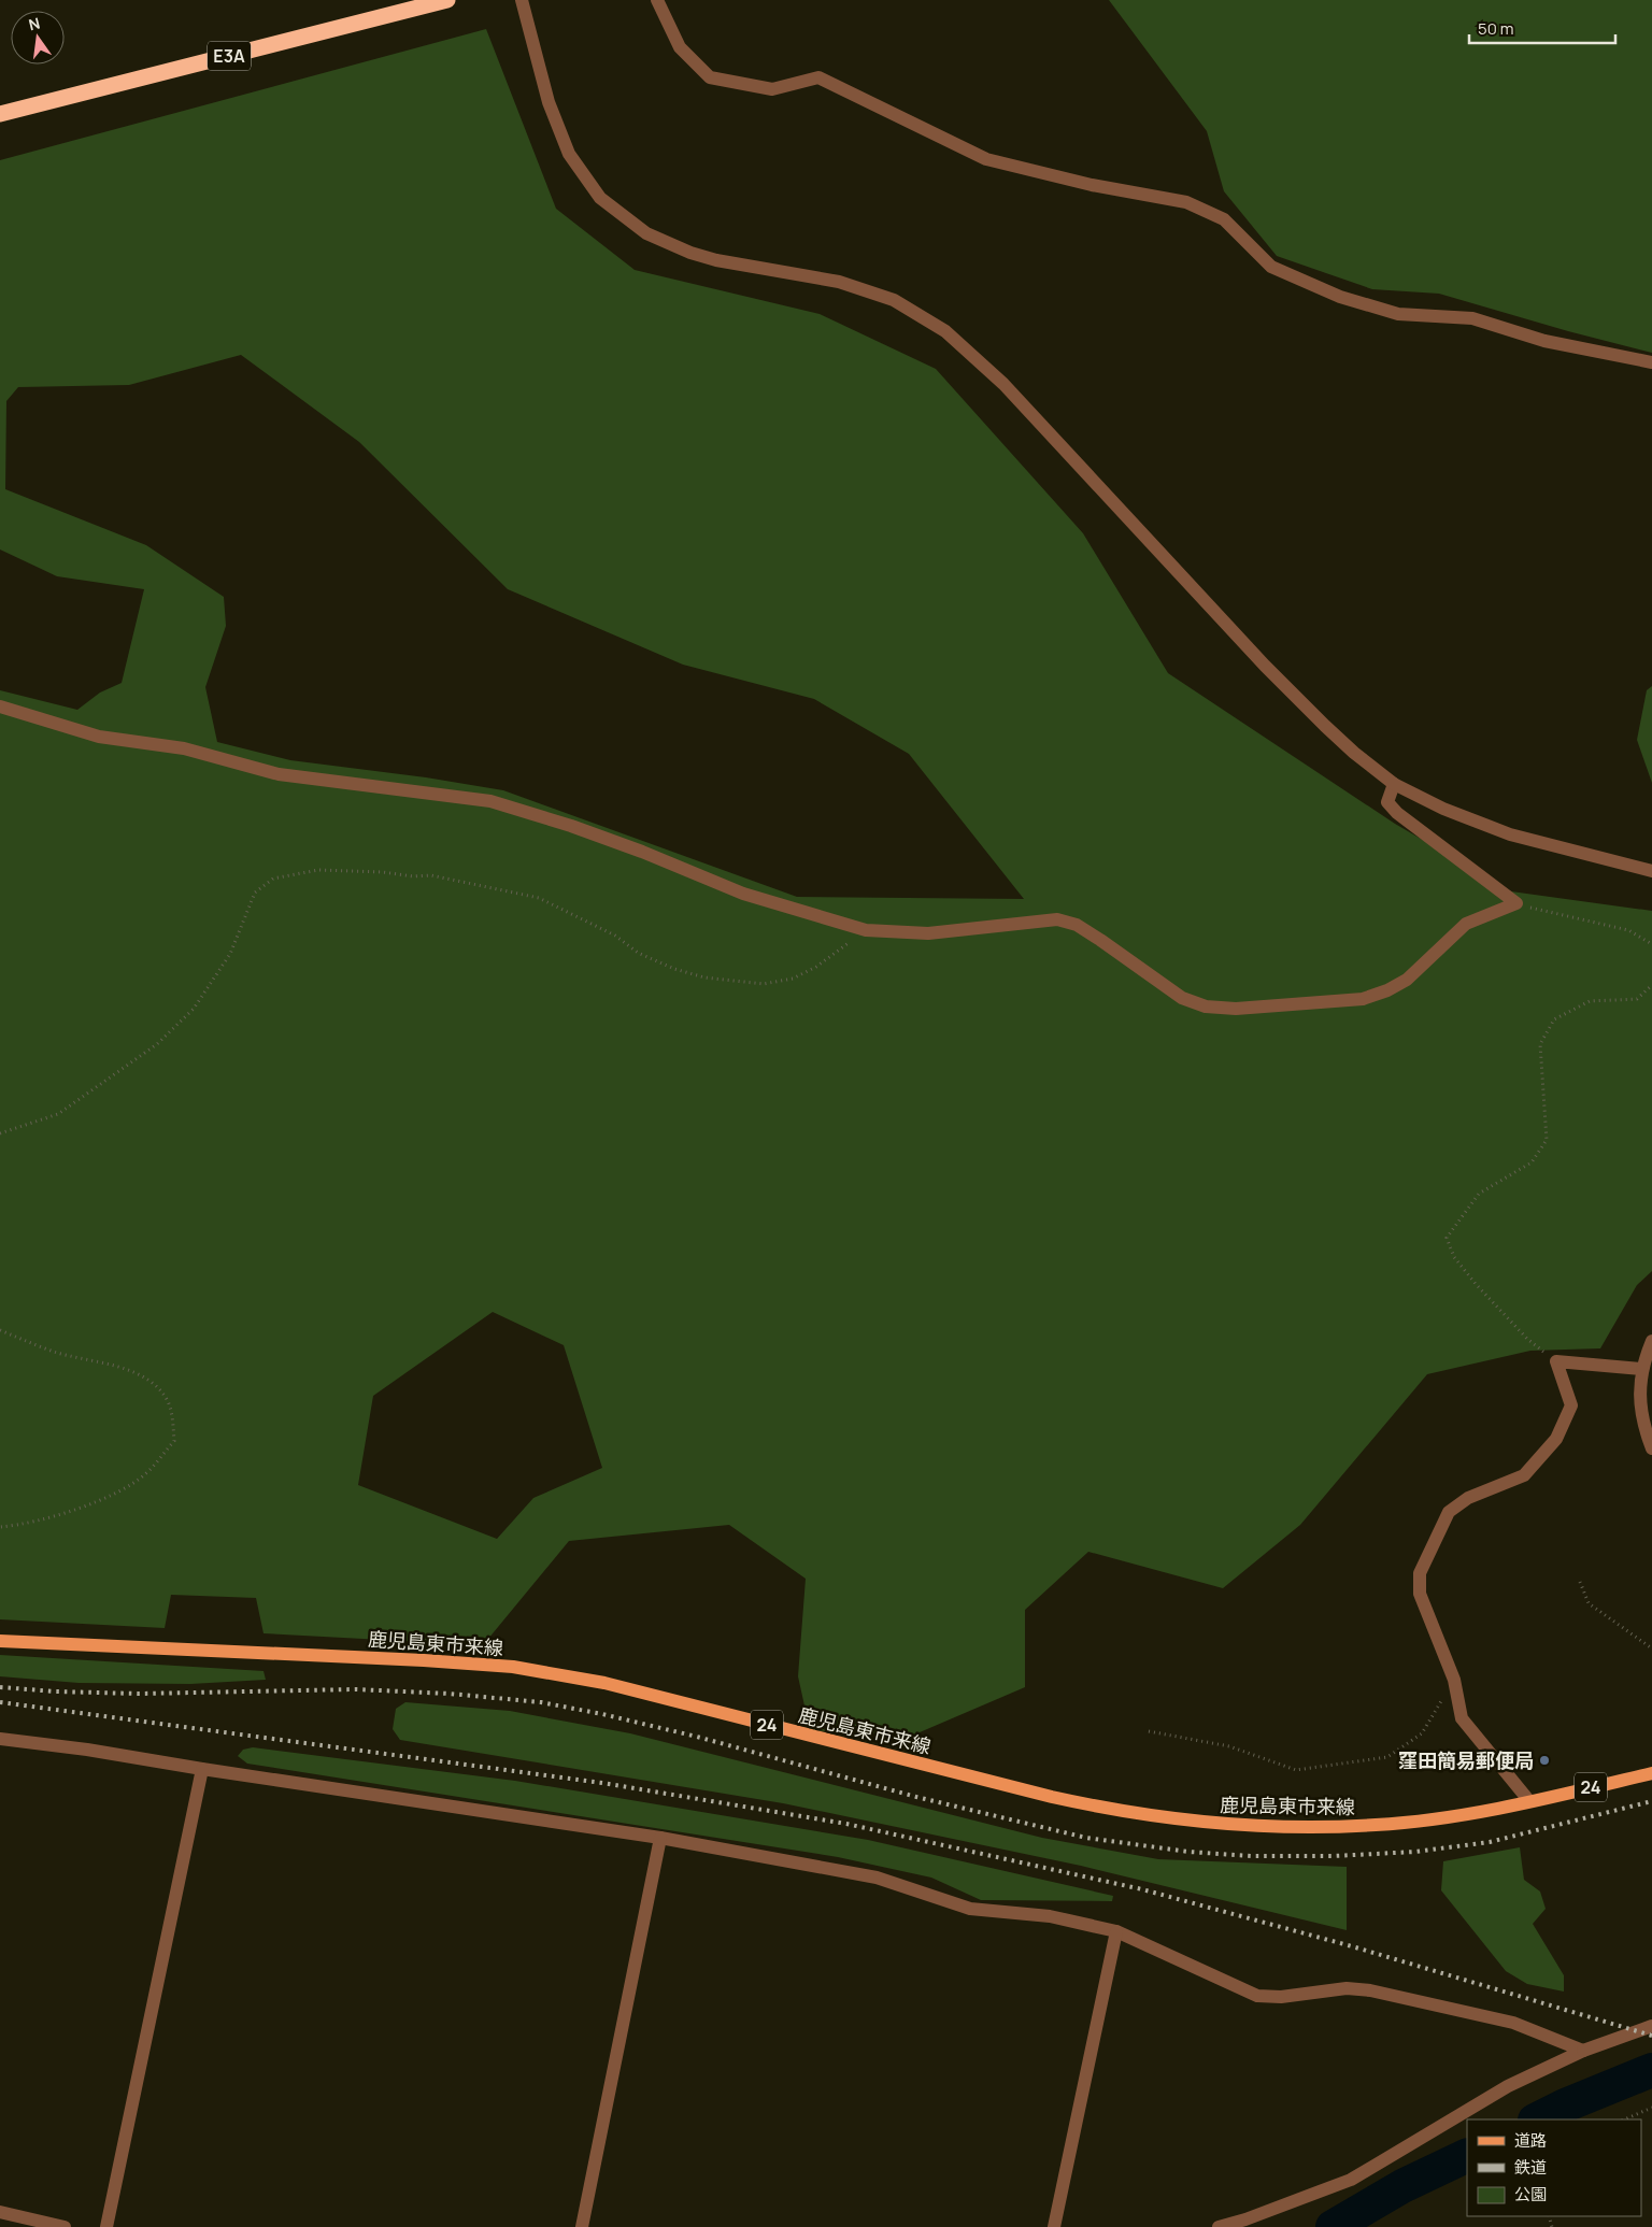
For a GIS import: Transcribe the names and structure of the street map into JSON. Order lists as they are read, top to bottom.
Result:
{
  "streets": {
    "highway": ["E3A"],
    "main road": ["鹿児島東市来線", "24"]
  },
  "places": ["窪田簡易郵便局"],
  "legend": ["道路", "鉄道", "公園"],
  "scale_bar": "50 m",
  "north": "top"
}
